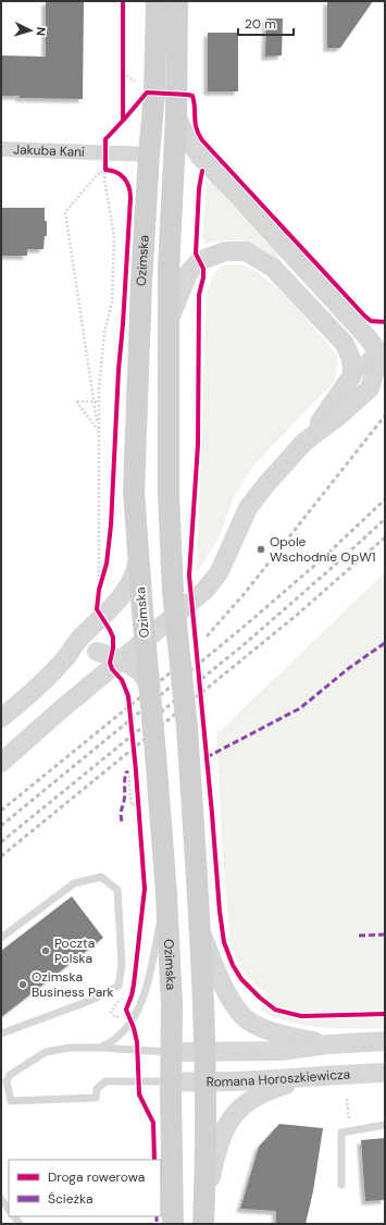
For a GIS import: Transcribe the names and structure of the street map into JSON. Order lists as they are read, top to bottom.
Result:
{
  "streets": {
    "main road": ["Ozimska"],
    "street": ["Jakuba Kani", "Romana Horoszkiewicza"]
  },
  "crossings": [
    ["Jakuba Kani", "Ozimska"],
    ["Ozimska", "Romana Horoszkiewicza"]
  ],
  "places": ["Opole Wschodnie OpW1", "Poczta Polska", "Ozimska Business Park"],
  "legend": ["Droga rowerowa", "Ścieżka"],
  "scale_bar": "20 m",
  "north": "right"
}
